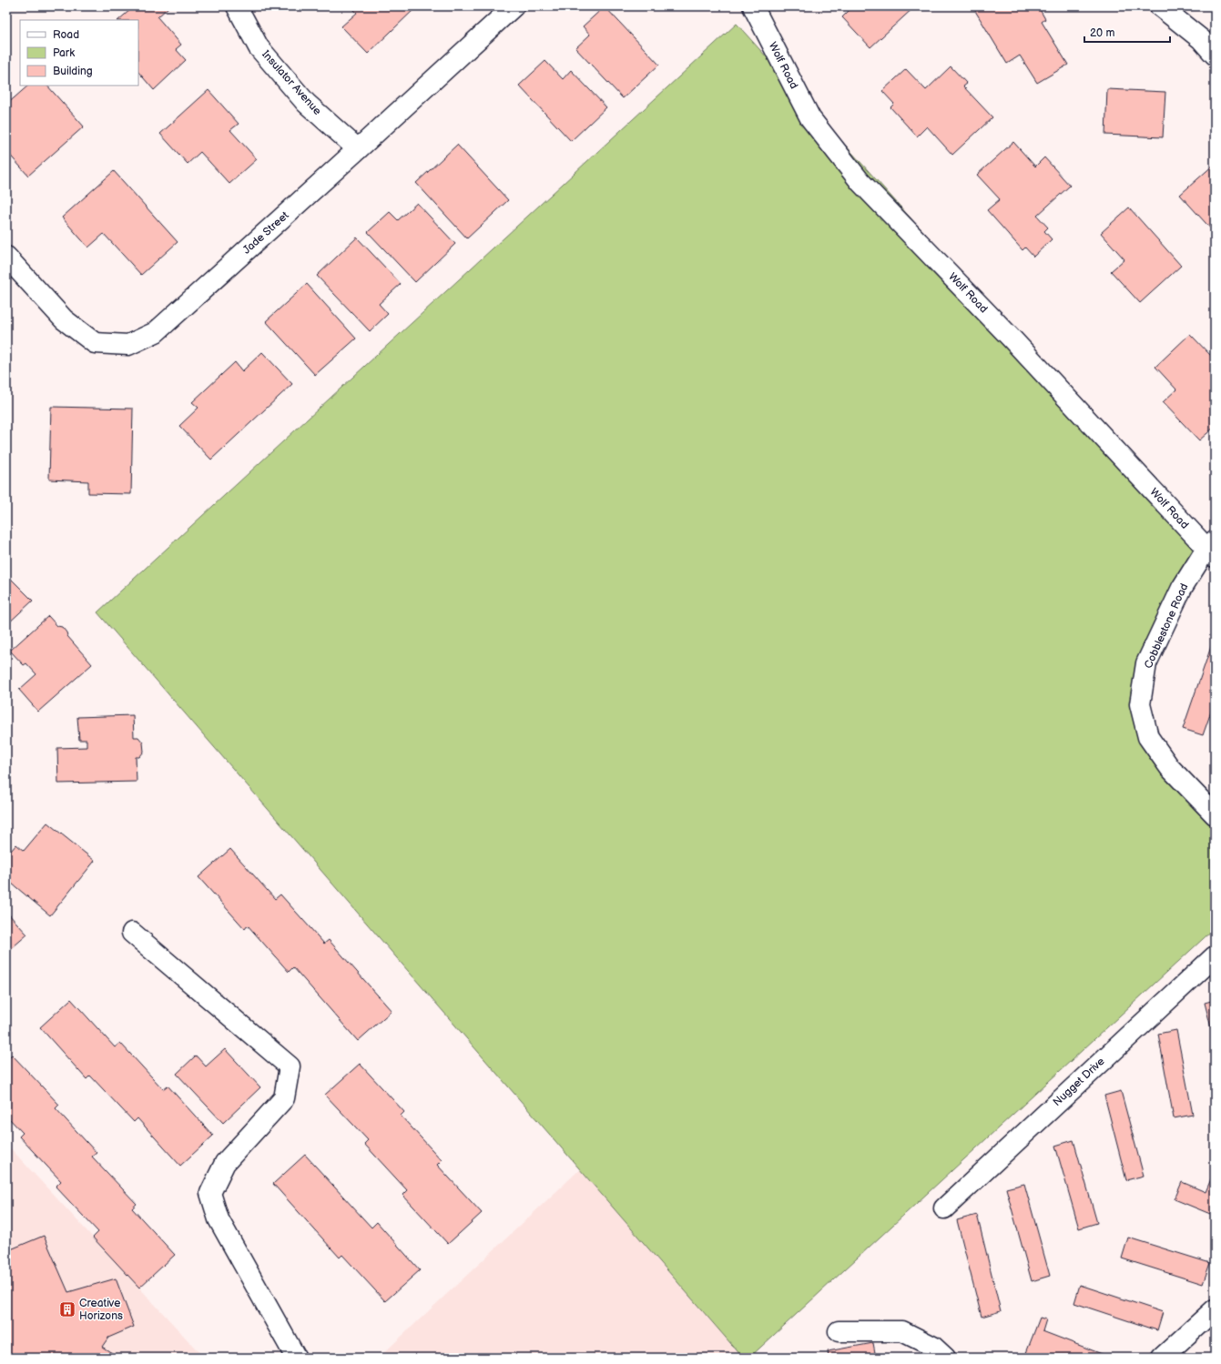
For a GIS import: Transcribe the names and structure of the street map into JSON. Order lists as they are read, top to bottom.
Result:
{
  "streets": {
    "street": [
      "Wolf Road",
      "Insulator Avenue",
      "Jade Street",
      "Cobblestone Road",
      "Nugget Drive"
    ]
  },
  "crossings": [
    ["Wolf Road", "Cobblestone Road"],
    ["Insulator Avenue", "Jade Street"]
  ],
  "places": {
    "building": ["Creative Horizons"]
  },
  "legend": ["Road", "Park", "Building"],
  "scale_bar": "20 m"
}
